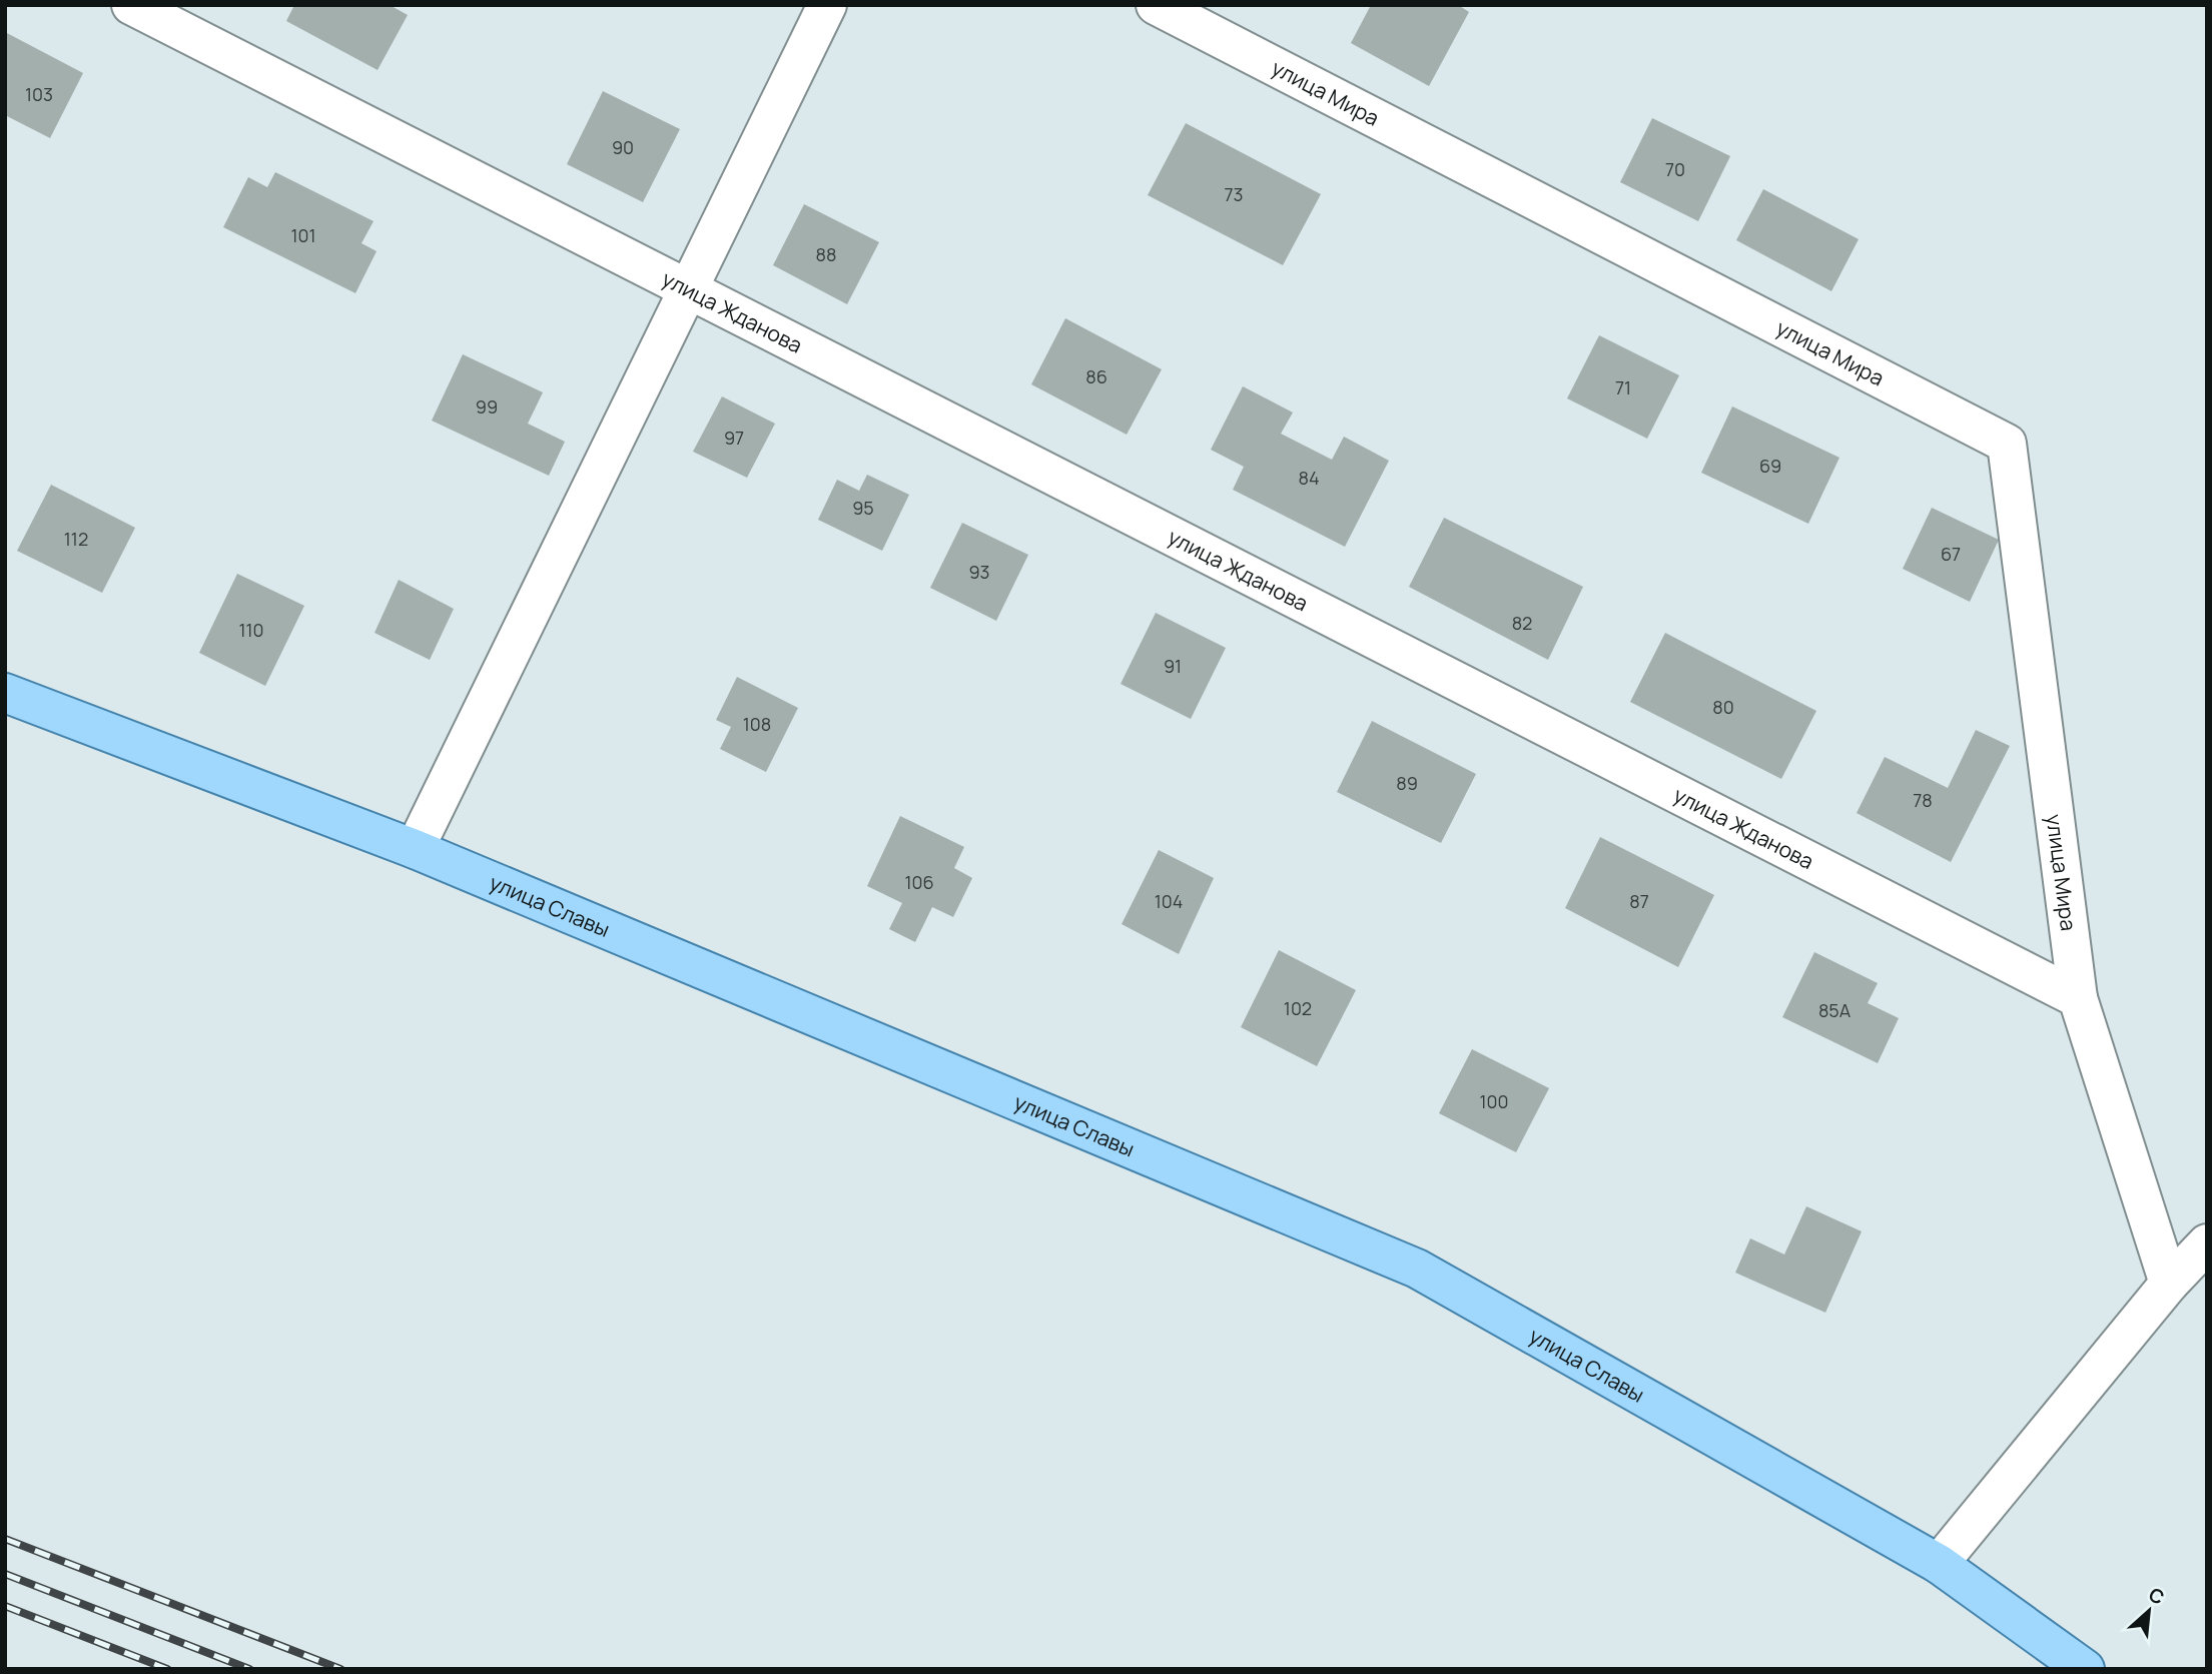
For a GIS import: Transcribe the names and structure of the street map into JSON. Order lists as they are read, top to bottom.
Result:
{
  "streets": {
    "main road": ["улица Славы"],
    "street": ["улица Мира", "улица Жданова"]
  },
  "crossings": [
    ["улица Мира", "улица Жданова"]
  ],
  "house_numbers": [
    "103",
    "90",
    "70",
    "73",
    "101",
    "88",
    "86",
    "71",
    "99",
    "97",
    "69",
    "84",
    "95",
    "112",
    "67",
    "93",
    "82",
    "110",
    "91",
    "80",
    "108",
    "89",
    "78",
    "106",
    "104",
    "87",
    "102",
    "85А",
    "100"
  ],
  "north": "top right"
}
